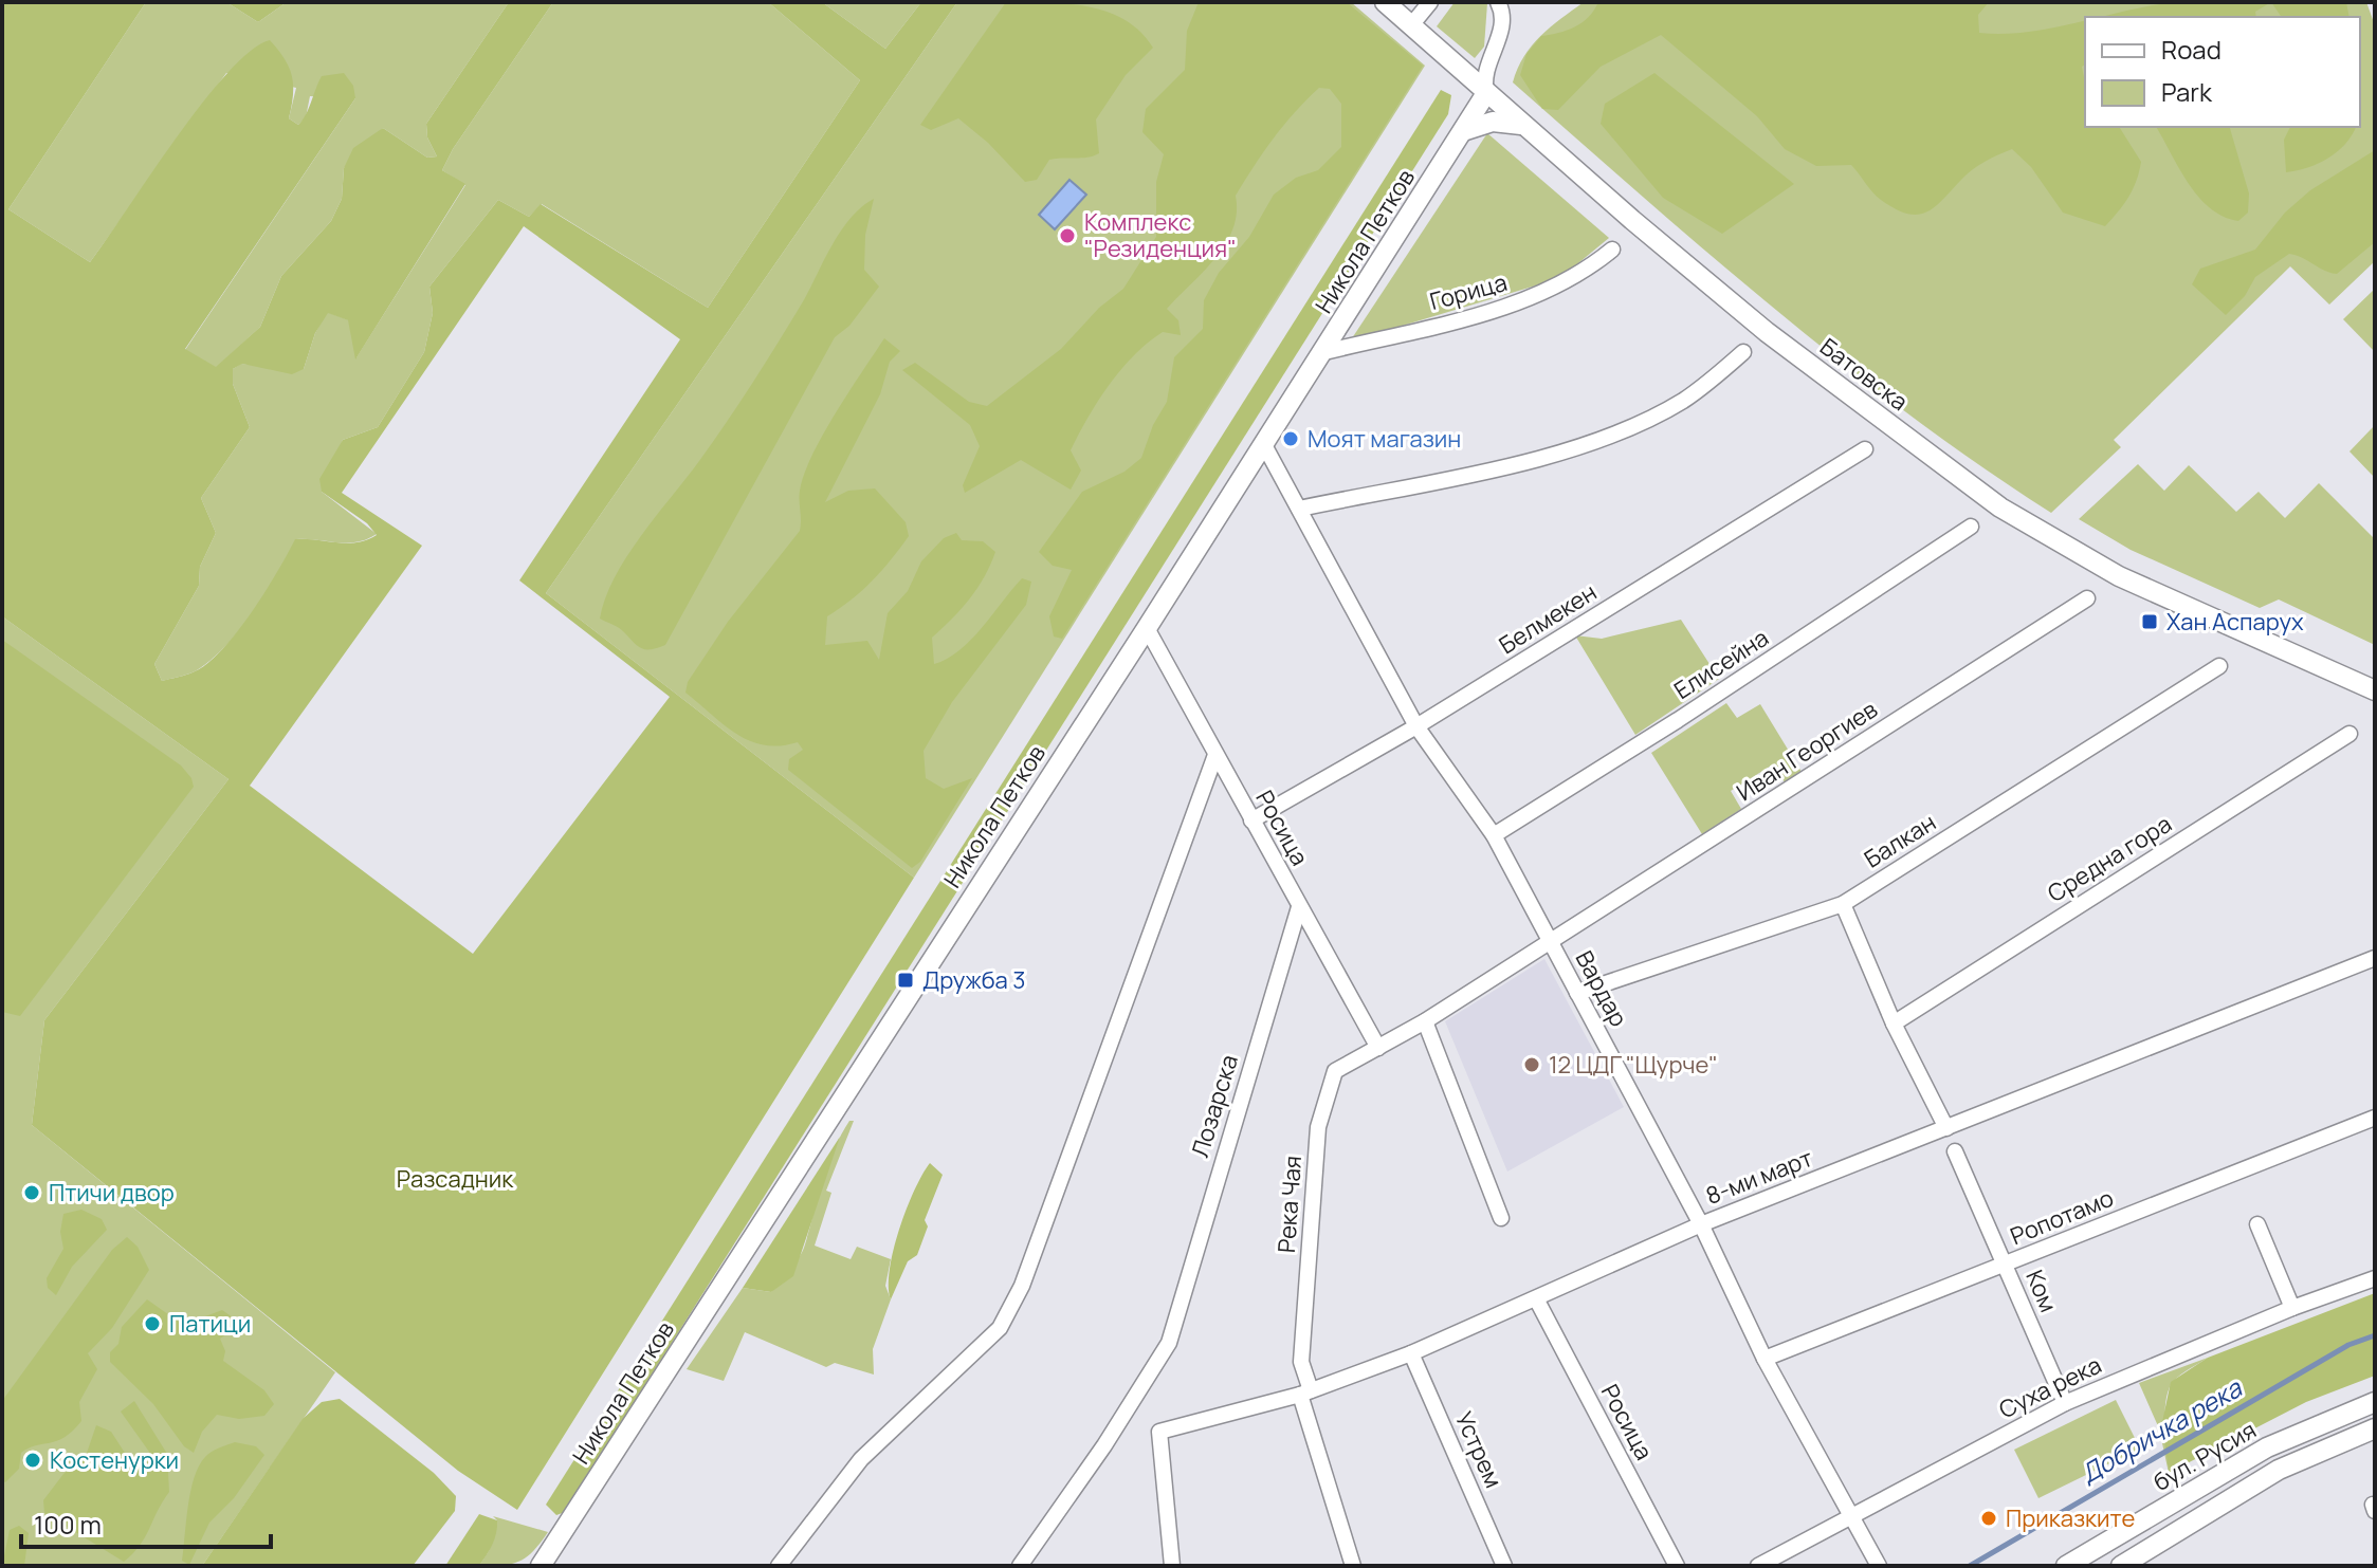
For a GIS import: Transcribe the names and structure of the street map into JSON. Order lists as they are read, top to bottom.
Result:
{
  "streets": {
    "street": [
      "Никола Петков",
      "Горица",
      "Батовска",
      "Белмекен",
      "Елисейна",
      "Иван Георгиев",
      "Росица",
      "Балкан",
      "Средна гора",
      "Вардар",
      "Лозарска",
      "8-ми март",
      "Река Чая",
      "Ропотамо",
      "Ком",
      "Суха река",
      "Устрем",
      "бул. Русия"
    ]
  },
  "crossings": [
    ["Никола Петков", "Горица"],
    ["Никола Петков", "Батовска"],
    ["Никола Петков", "Росица"],
    ["Никола Петков", "Вардар"],
    ["Белмекен", "Росица"],
    ["Белмекен", "Вардар"],
    ["Елисейна", "Вардар"],
    ["Иван Георгиев", "Вардар"],
    ["Росица", "Лозарска"],
    ["Росица", "8-ми март"],
    ["Росица", "Река Чая"],
    ["Балкан", "Вардар"],
    ["Вардар", "8-ми март"],
    ["Вардар", "Ропотамо"],
    ["Вардар", "Суха река"],
    ["8-ми март", "Река Чая"],
    ["8-ми март", "Устрем"],
    ["Ропотамо", "Ком"],
    ["Ком", "Суха река"]
  ],
  "water": ["Добричка река"],
  "parks": ["Разсадник"],
  "places": {
    "other": [
      "Комплекс \"Резиденция\"",
      "Моят магазин",
      "12 ЦДГ \"Щурче\"",
      "Птичи двор",
      "Патици",
      "Костенурки",
      "Приказките"
    ],
    "transit": ["Хан Аспарух", "Дружба 3"]
  },
  "legend": ["Road", "Park"],
  "scale_bar": "100 m"
}
